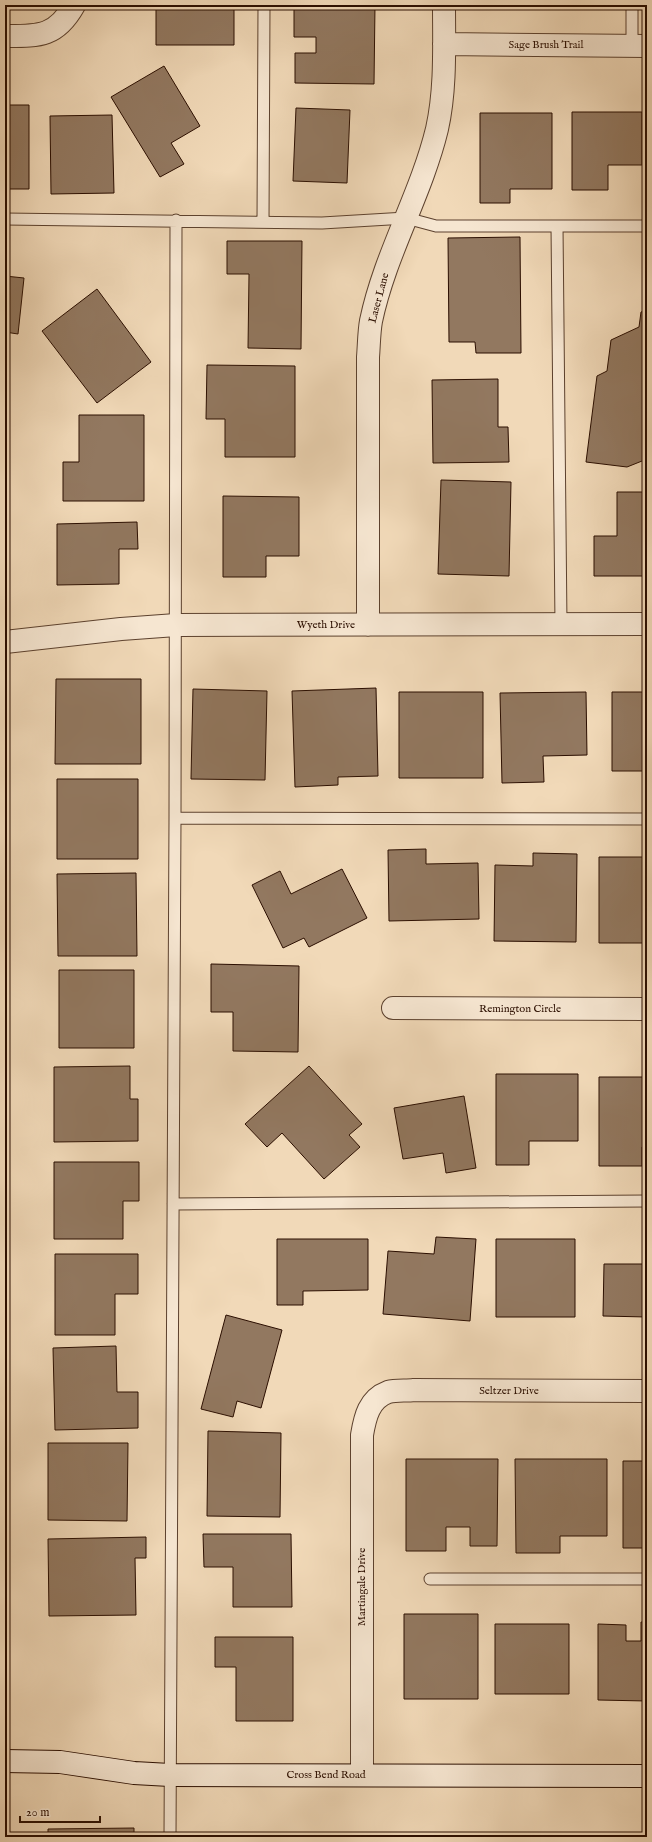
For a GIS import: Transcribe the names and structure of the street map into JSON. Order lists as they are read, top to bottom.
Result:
{
  "streets": {
    "street": [
      "Sage Brush Trail",
      "Laser Lane",
      "Wyeth Drive",
      "Remington Circle",
      "Seltzer Drive",
      "Martingale Drive",
      "Cross Bend Road"
    ]
  },
  "crossings": [
    ["Sage Brush Trail", "Laser Lane"],
    ["Laser Lane", "Wyeth Drive"],
    ["Seltzer Drive", "Martingale Drive"],
    ["Martingale Drive", "Cross Bend Road"]
  ],
  "scale_bar": "20 m"
}
